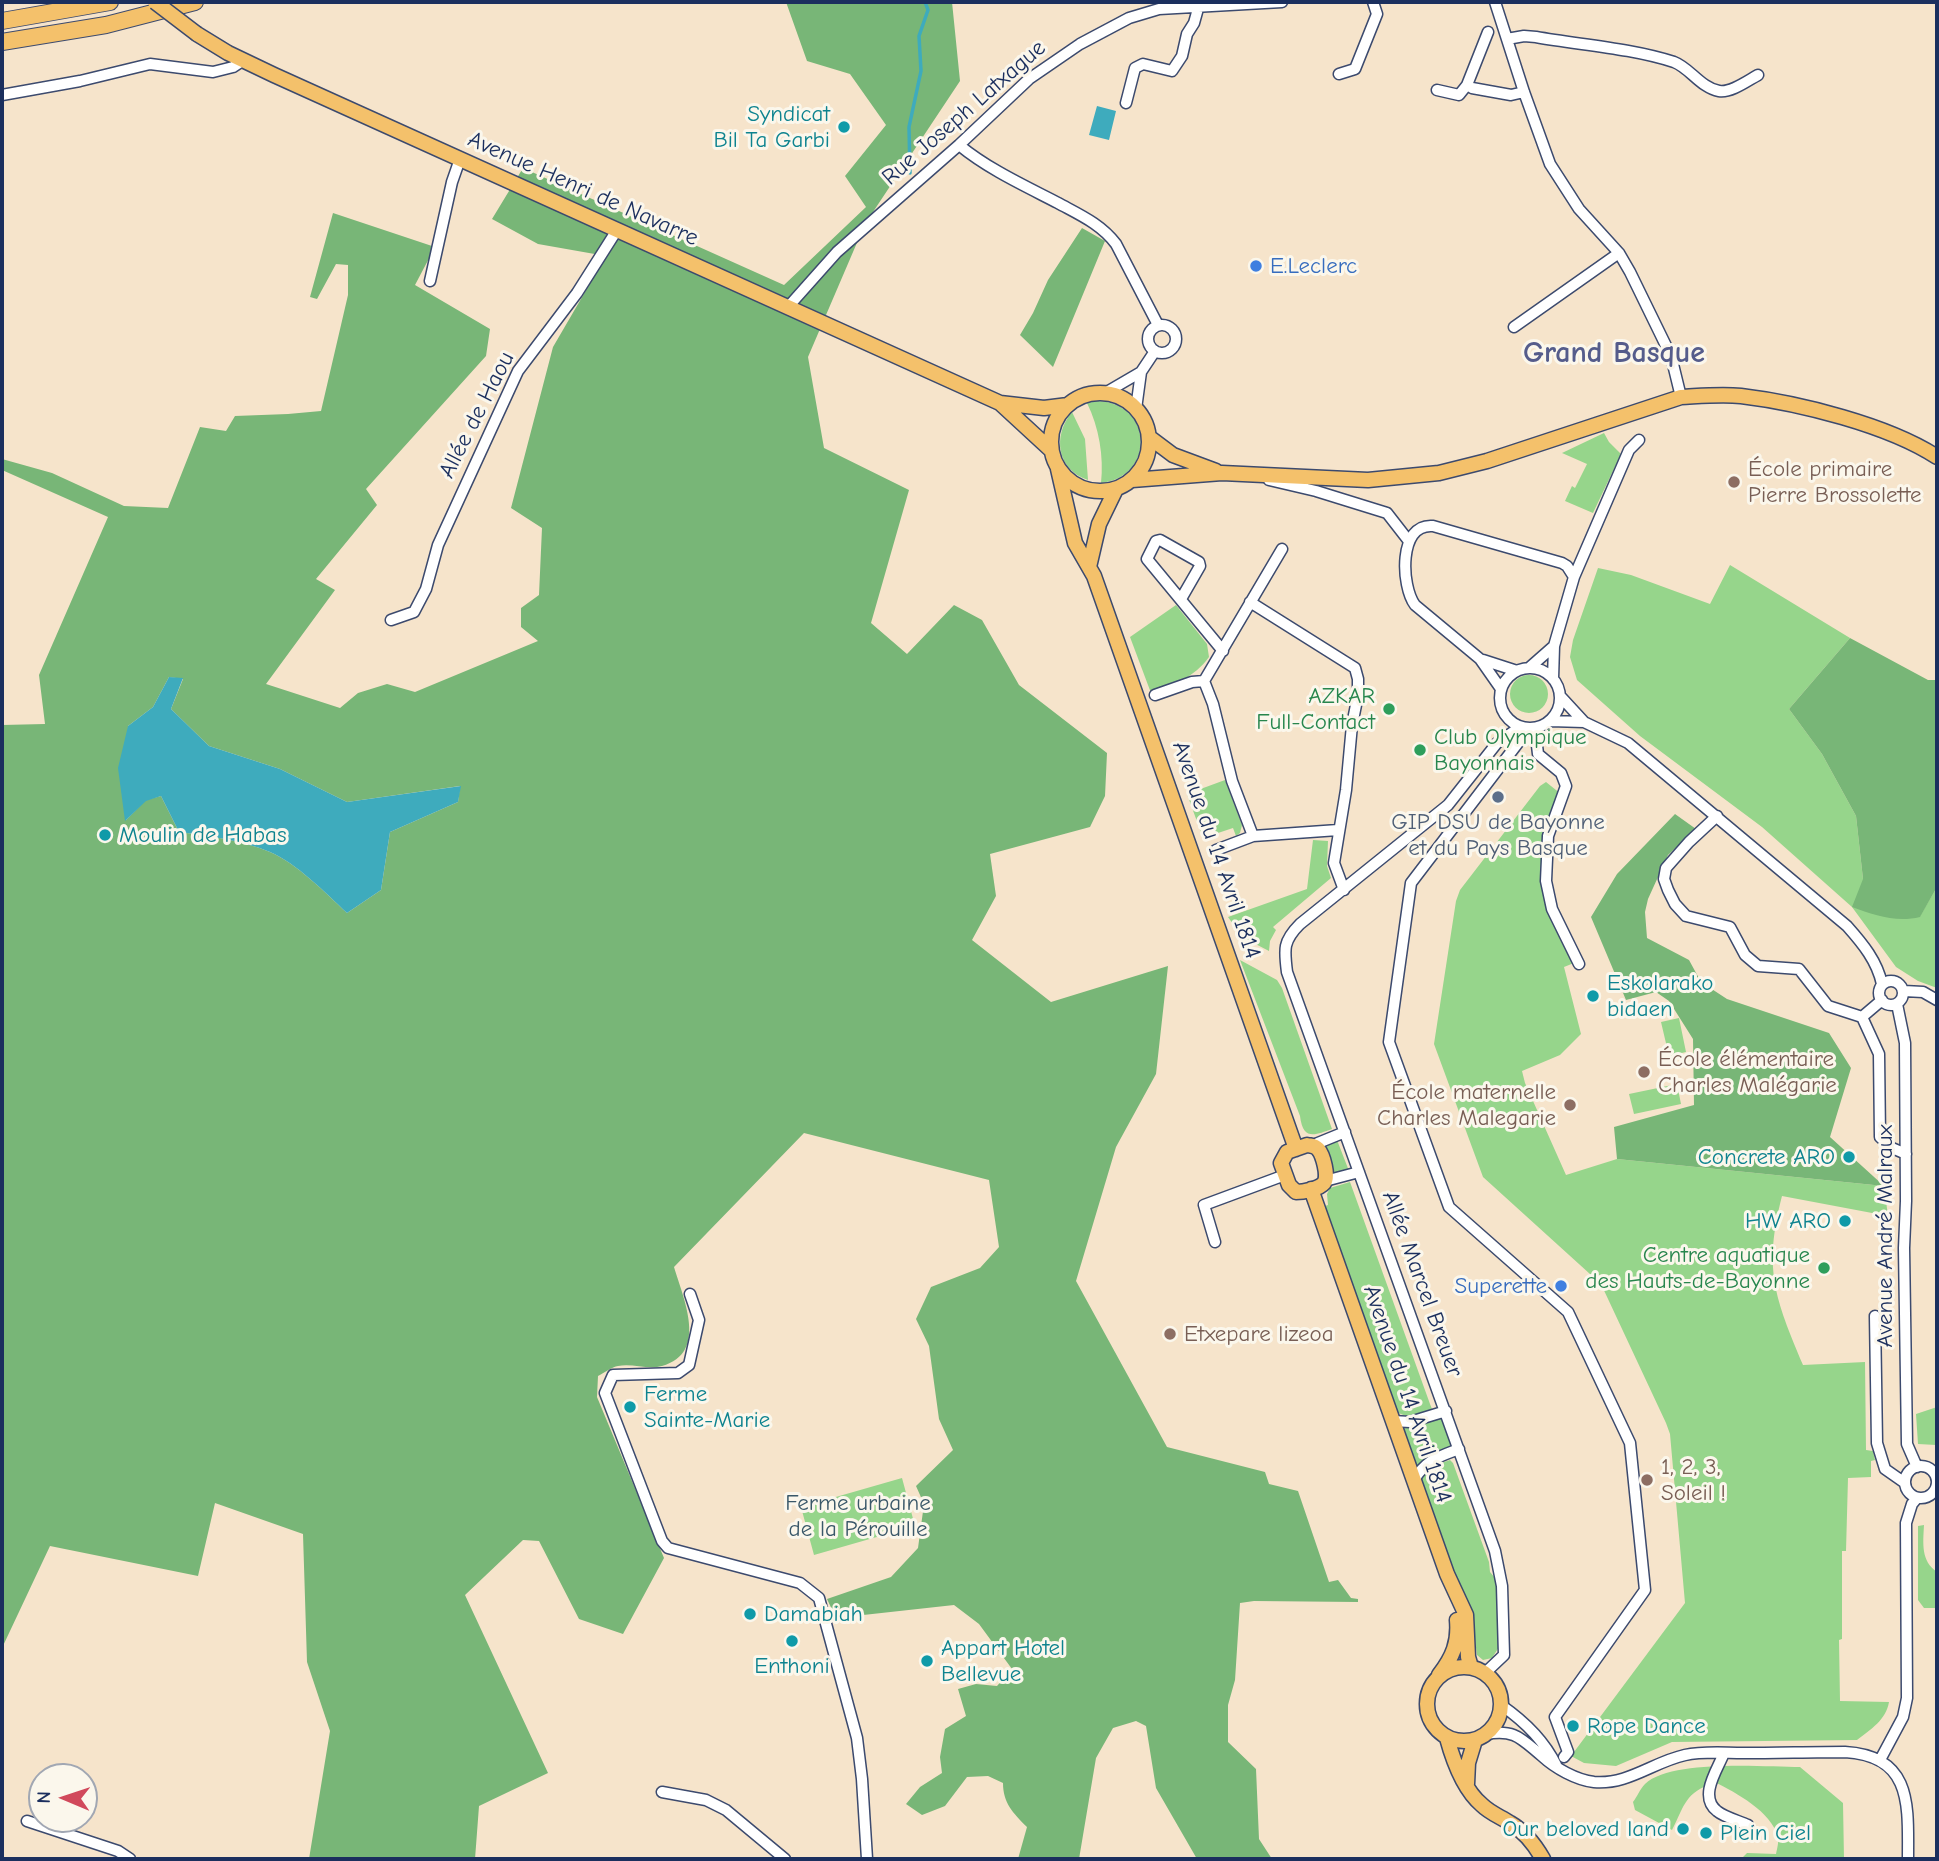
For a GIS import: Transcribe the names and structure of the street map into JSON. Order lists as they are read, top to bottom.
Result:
{
  "streets": {
    "main road": ["Avenue Henri de Navarre", "Avenue du 14 Avril 1814"],
    "street": [
      "Rue Joseph Latxague",
      "Allée de Haou",
      "Avenue André Malraux",
      "Allée Marcel Breuer"
    ]
  },
  "crossings": [
    ["Rue Joseph Latxague", "Avenue Henri de Navarre"],
    ["Avenue Henri de Navarre", "Allée de Haou"],
    ["Avenue Henri de Navarre", "Avenue du 14 Avril 1814"],
    ["Avenue du 14 Avril 1814", "Allée Marcel Breuer"]
  ],
  "districts": ["Grand Basque"],
  "parks": ["Ferme urbaine de la Pérouille"],
  "places": [
    "Syndicat Bil Ta Garbi",
    "E.Leclerc",
    "École primaire Pierre Brossolette",
    "AZKAR Full-Contact",
    "Club Olympique Bayonnais",
    "GIP DSU de Bayonne et du Pays Basque",
    "Moulin de Habas",
    "Eskolarako bidaen",
    "École élémentaire Charles Malégarie",
    "École maternelle Charles Malegarie",
    "Concrete ARO",
    "HW ARO",
    "Centre aquatique des Hauts-de-Bayonne",
    "Superette",
    "Etxepare lizeoa",
    "Ferme Sainte-Marie",
    "1, 2, 3, Soleil !",
    "Damabiah",
    "Enthoni",
    "Appart Hotel Bellevue",
    "Rope Dance",
    "Our beloved land",
    "Plein Ciel"
  ],
  "north": "left"
}
